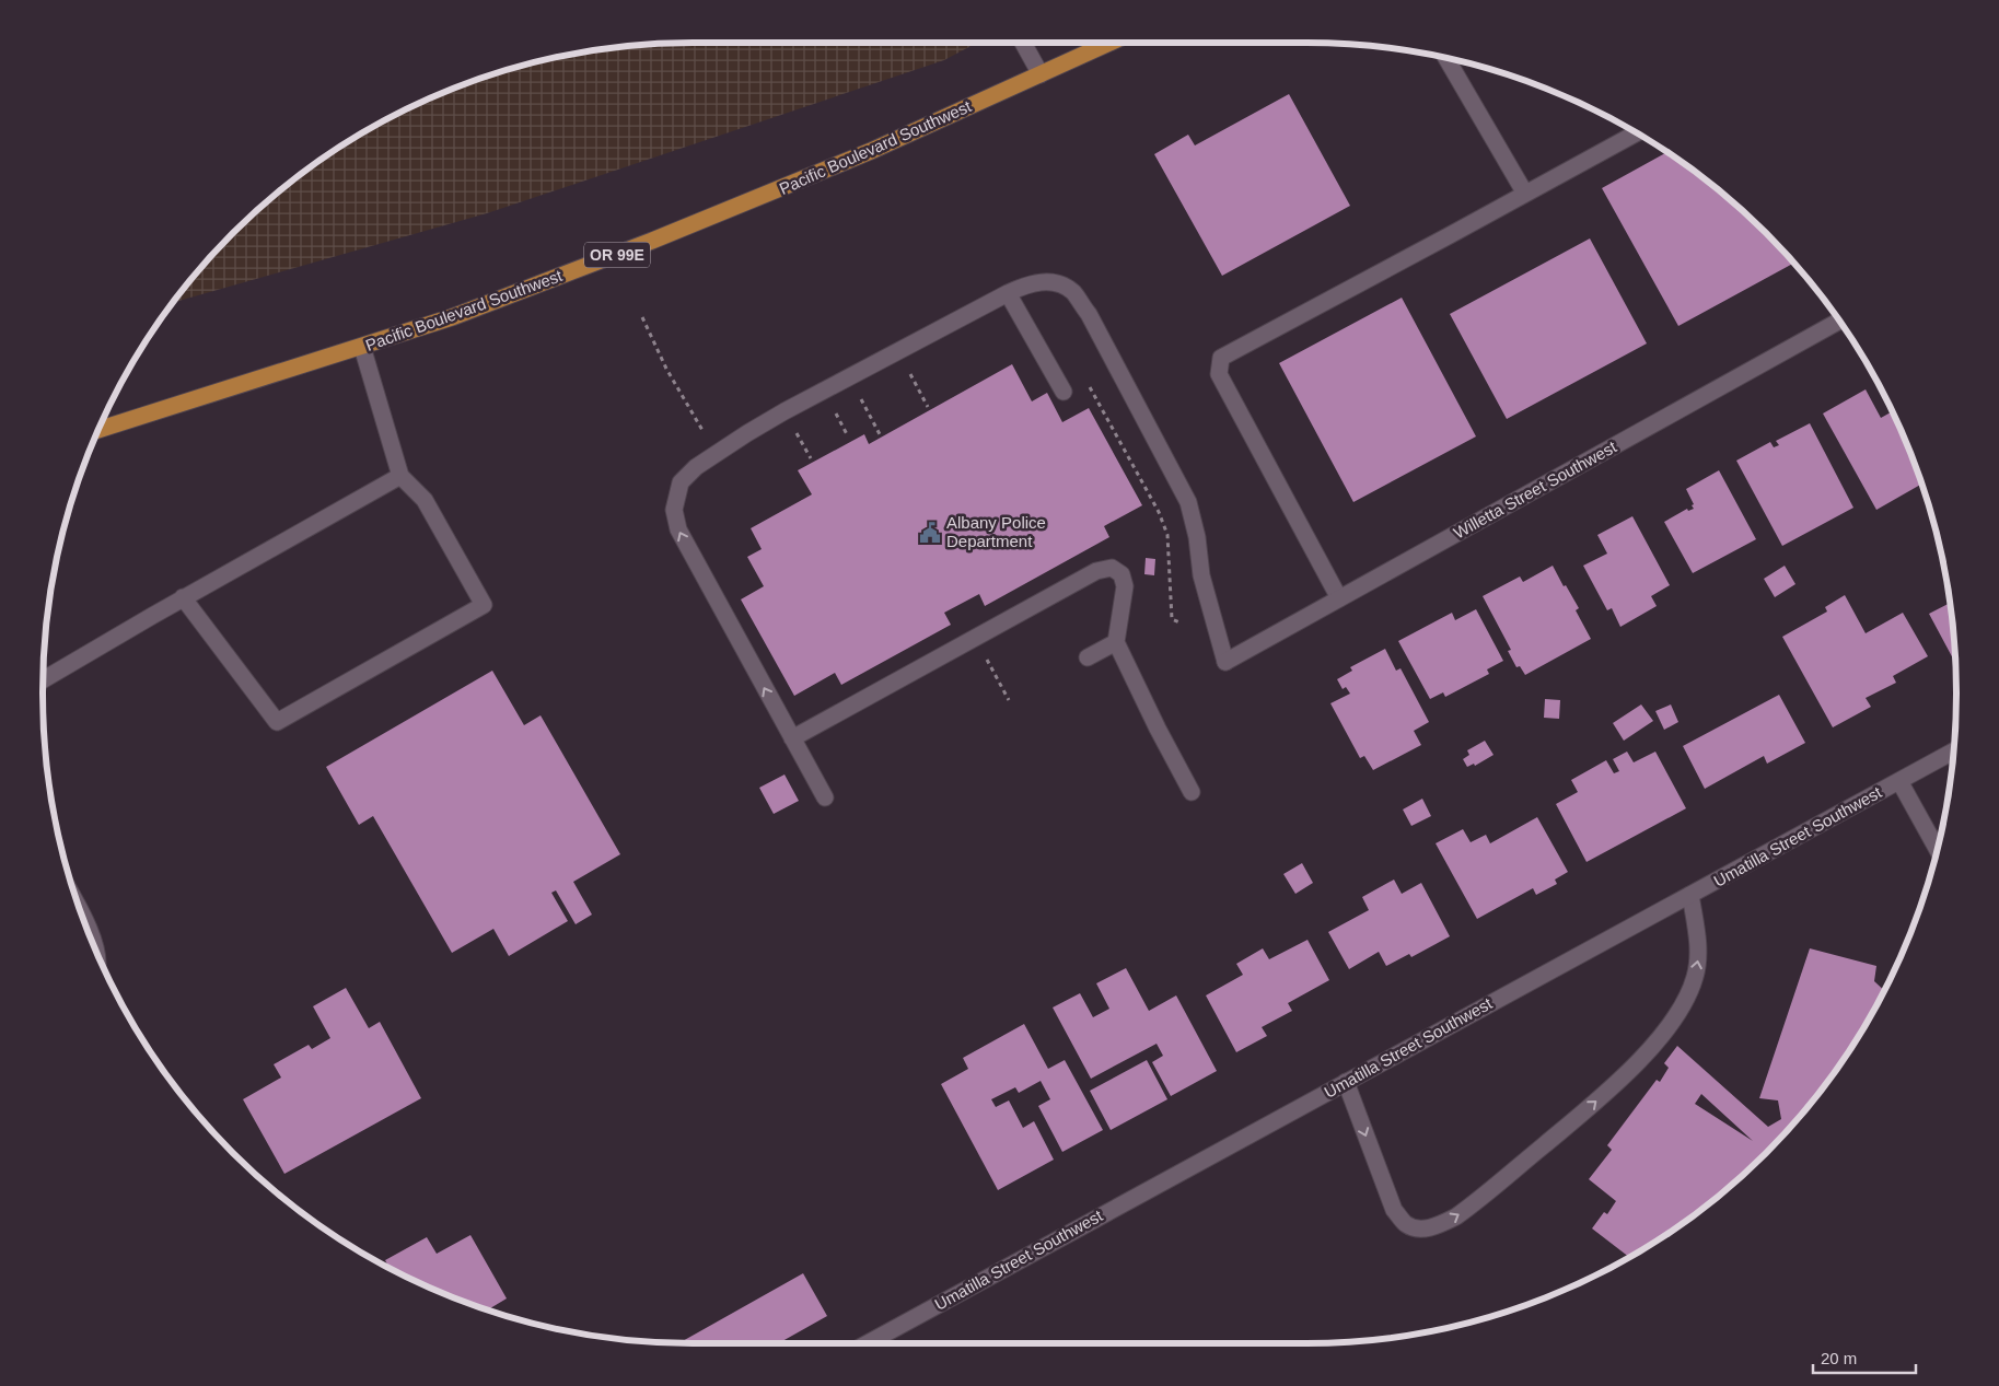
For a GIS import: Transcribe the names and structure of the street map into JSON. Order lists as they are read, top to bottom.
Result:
{
  "streets": {
    "main road": ["Pacific Boulevard Southwest", "OR 99E"],
    "street": ["Willetta Street Southwest", "Umatilla Street Southwest"]
  },
  "places": {
    "public building": ["Albany Police Department"]
  },
  "scale_bar": "20 m"
}
